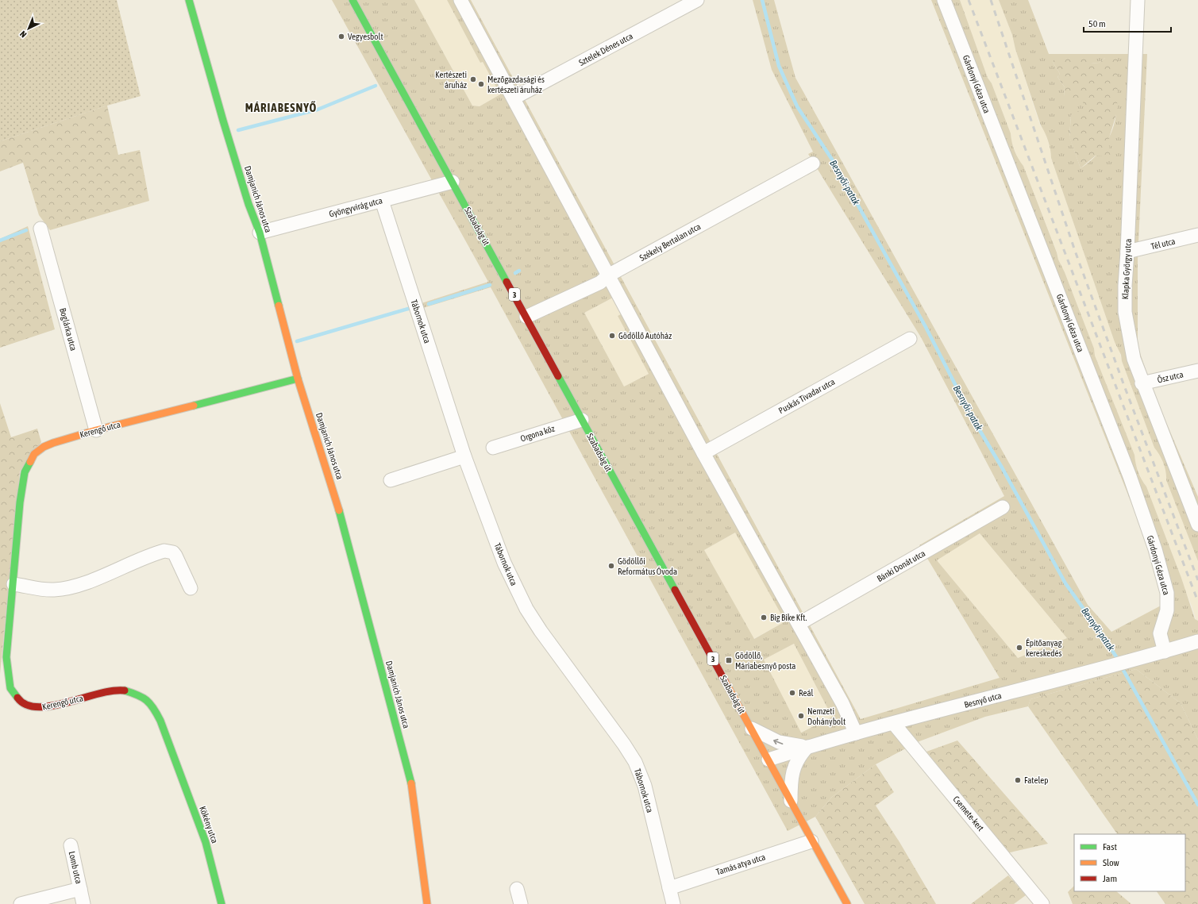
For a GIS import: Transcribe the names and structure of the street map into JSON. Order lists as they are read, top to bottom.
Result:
{
  "streets": {
    "street": [
      "Sztelek Dénes utca",
      "Gárdonyi Géza utca",
      "Damjanich János utca",
      "Gyöngyvirág utca",
      "Szabadság út",
      "Székely Bertalan utca",
      "Tél utca",
      "Klapka György utca",
      "3",
      "Tábornok utca",
      "Boglárka utca",
      "Ősz utca",
      "Puskás Tivadar utca",
      "Kerengő utca",
      "Orgona köz",
      "Bánki Donát utca",
      "Besnyő utca",
      "Csemete-kert",
      "Kökény utca",
      "Tamás atya utca",
      "Lomb utca"
    ]
  },
  "crossings": [
    ["Gárdonyi Géza utca", "Besnyő utca"],
    ["Damjanich János utca", "Gyöngyvirág utca"],
    ["Damjanich János utca", "Kerengő utca"],
    ["Gyöngyvirág utca", "Szabadság út"],
    ["Gyöngyvirág utca", "Tábornok utca"],
    ["Szabadság út", "Székely Bertalan utca"],
    ["Szabadság út", "Orgona köz"],
    ["Szabadság út", "Besnyő utca"],
    ["Szabadság út", "Tamás atya utca"],
    ["Tél utca", "Klapka György utca"],
    ["Klapka György utca", "Ősz utca"],
    ["Tábornok utca", "Tamás atya utca"],
    ["Boglárka utca", "Kerengő utca"],
    ["Kerengő utca", "Kökény utca"],
    ["Besnyő utca", "Csemete-kert"]
  ],
  "districts": ["MÁRIABESNYŐ"],
  "water": ["Besnyői-patak"],
  "places": {
    "other": [
      "Vegyesbolt",
      "Kertészeti áruház",
      "Mezőgazdasági és kertészeti áruház",
      "Gödöllő Autóház",
      "Gödöllői Református Óvoda",
      "Big Bike Kft.",
      "Építőanyag kereskedés",
      "Reál",
      "Nemzeti Dohánybolt",
      "Fatelep"
    ],
    "transit": ["Gödöllő, Máriabesnyő posta"]
  },
  "legend": ["Fast", "Slow", "Jam"],
  "scale_bar": "50 m",
  "north": "bottom left"
}
